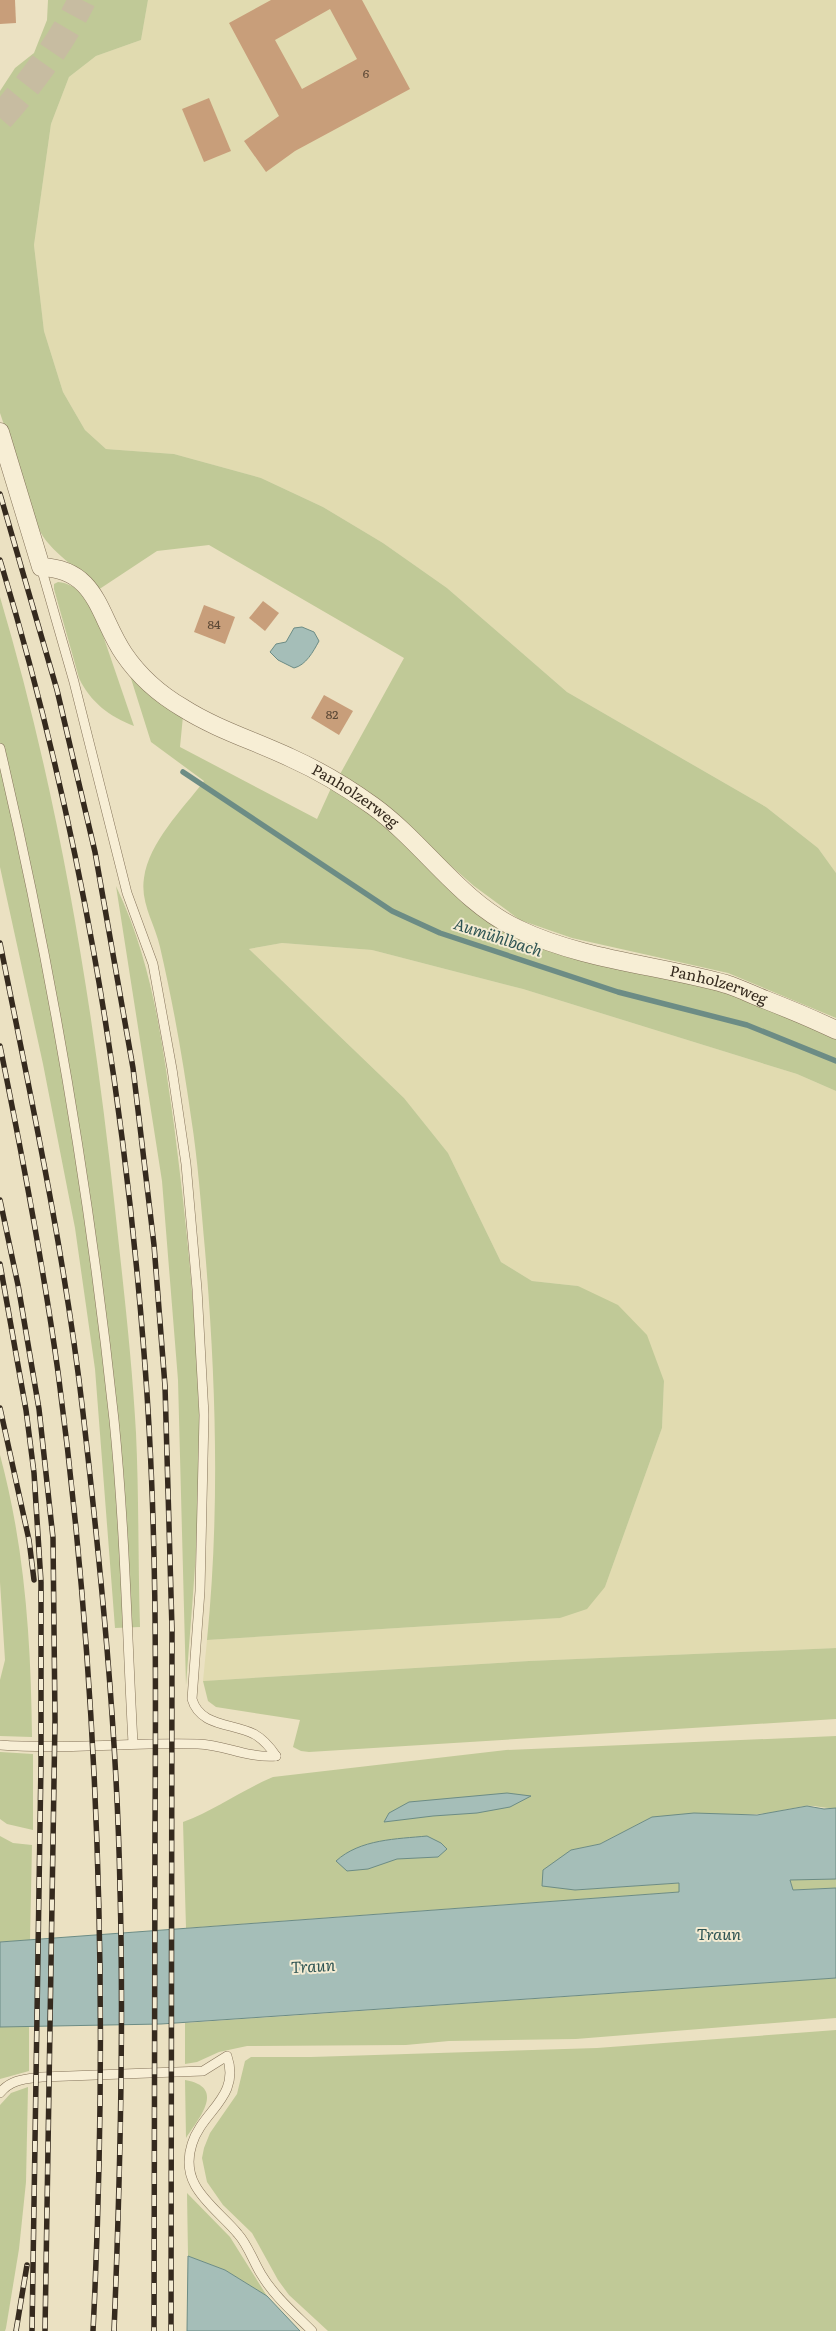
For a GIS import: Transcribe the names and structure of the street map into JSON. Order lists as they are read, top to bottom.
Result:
{
  "streets": {
    "street": ["Panholzerweg"]
  },
  "water": ["Aumühlbach", "Traun"],
  "house_numbers": ["6", "84", "82"]
}
